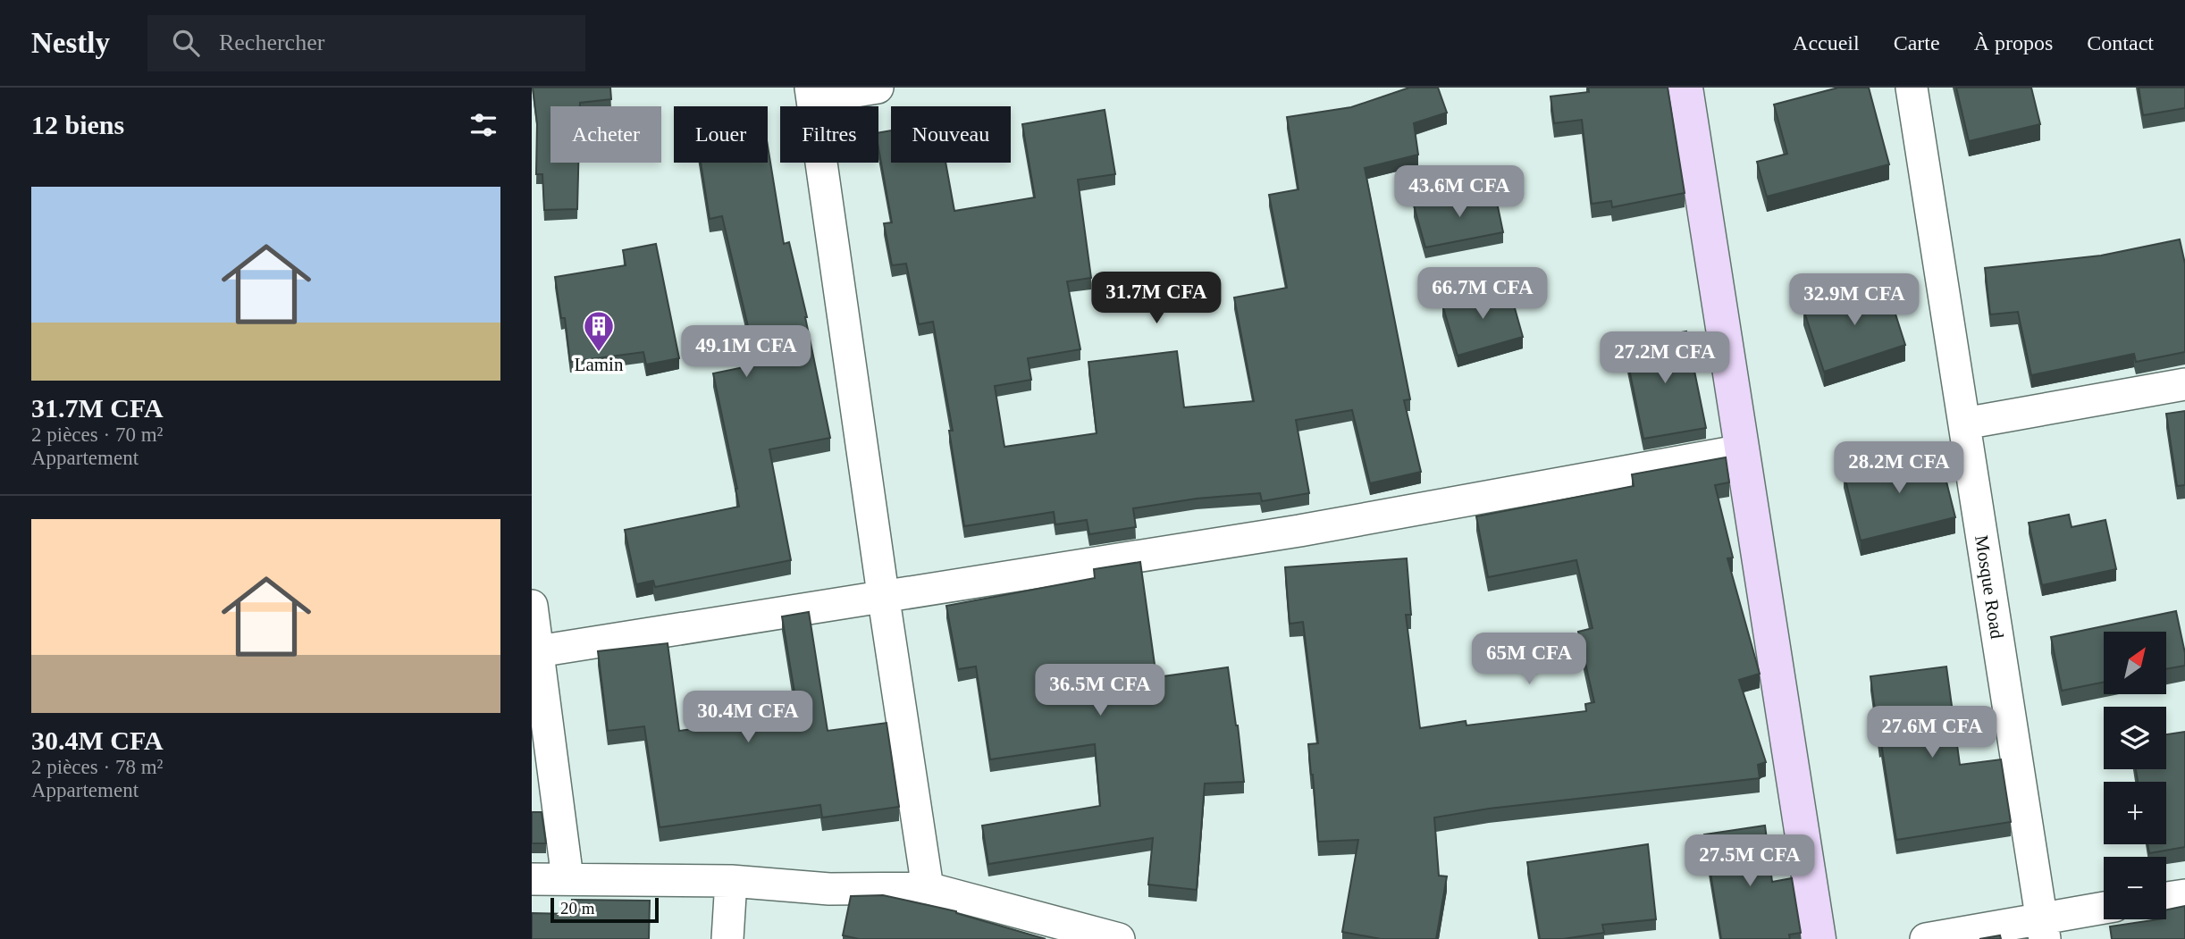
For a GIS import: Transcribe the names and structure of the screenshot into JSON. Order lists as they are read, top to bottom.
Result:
{
  "streets": {
    "street": ["Mosque Road"]
  },
  "places": {
    "building": ["Lamin"]
  },
  "scale_bar": "20 m",
  "north": "top right",
  "page": {
    "header": "Nestly",
    "search": "Rechercher",
    "nav": [
      "Accueil",
      "Carte",
      "À propos",
      "Contact"
    ],
    "heading": "12 biens",
    "chip": [
      "Acheter",
      "Louer",
      "Filtres",
      "Nouveau"
    ],
    "list": [
      {
        "name": "31.7M CFA",
        "note": "2 pièces · 70 m² · Appartement"
      },
      {
        "name": "30.4M CFA",
        "note": "2 pièces · 78 m² · Appartement"
      }
    ],
    "price": [
      "43.6M CFA",
      "66.7M CFA",
      "31.7M CFA",
      "32.9M CFA",
      "49.1M CFA",
      "27.2M CFA",
      "28.2M CFA",
      "65M CFA",
      "36.5M CFA",
      "30.4M CFA",
      "27.6M CFA",
      "27.5M CFA"
    ],
    "map_buttons": ["+", "−"],
    "scale": "20 m"
  }
}
